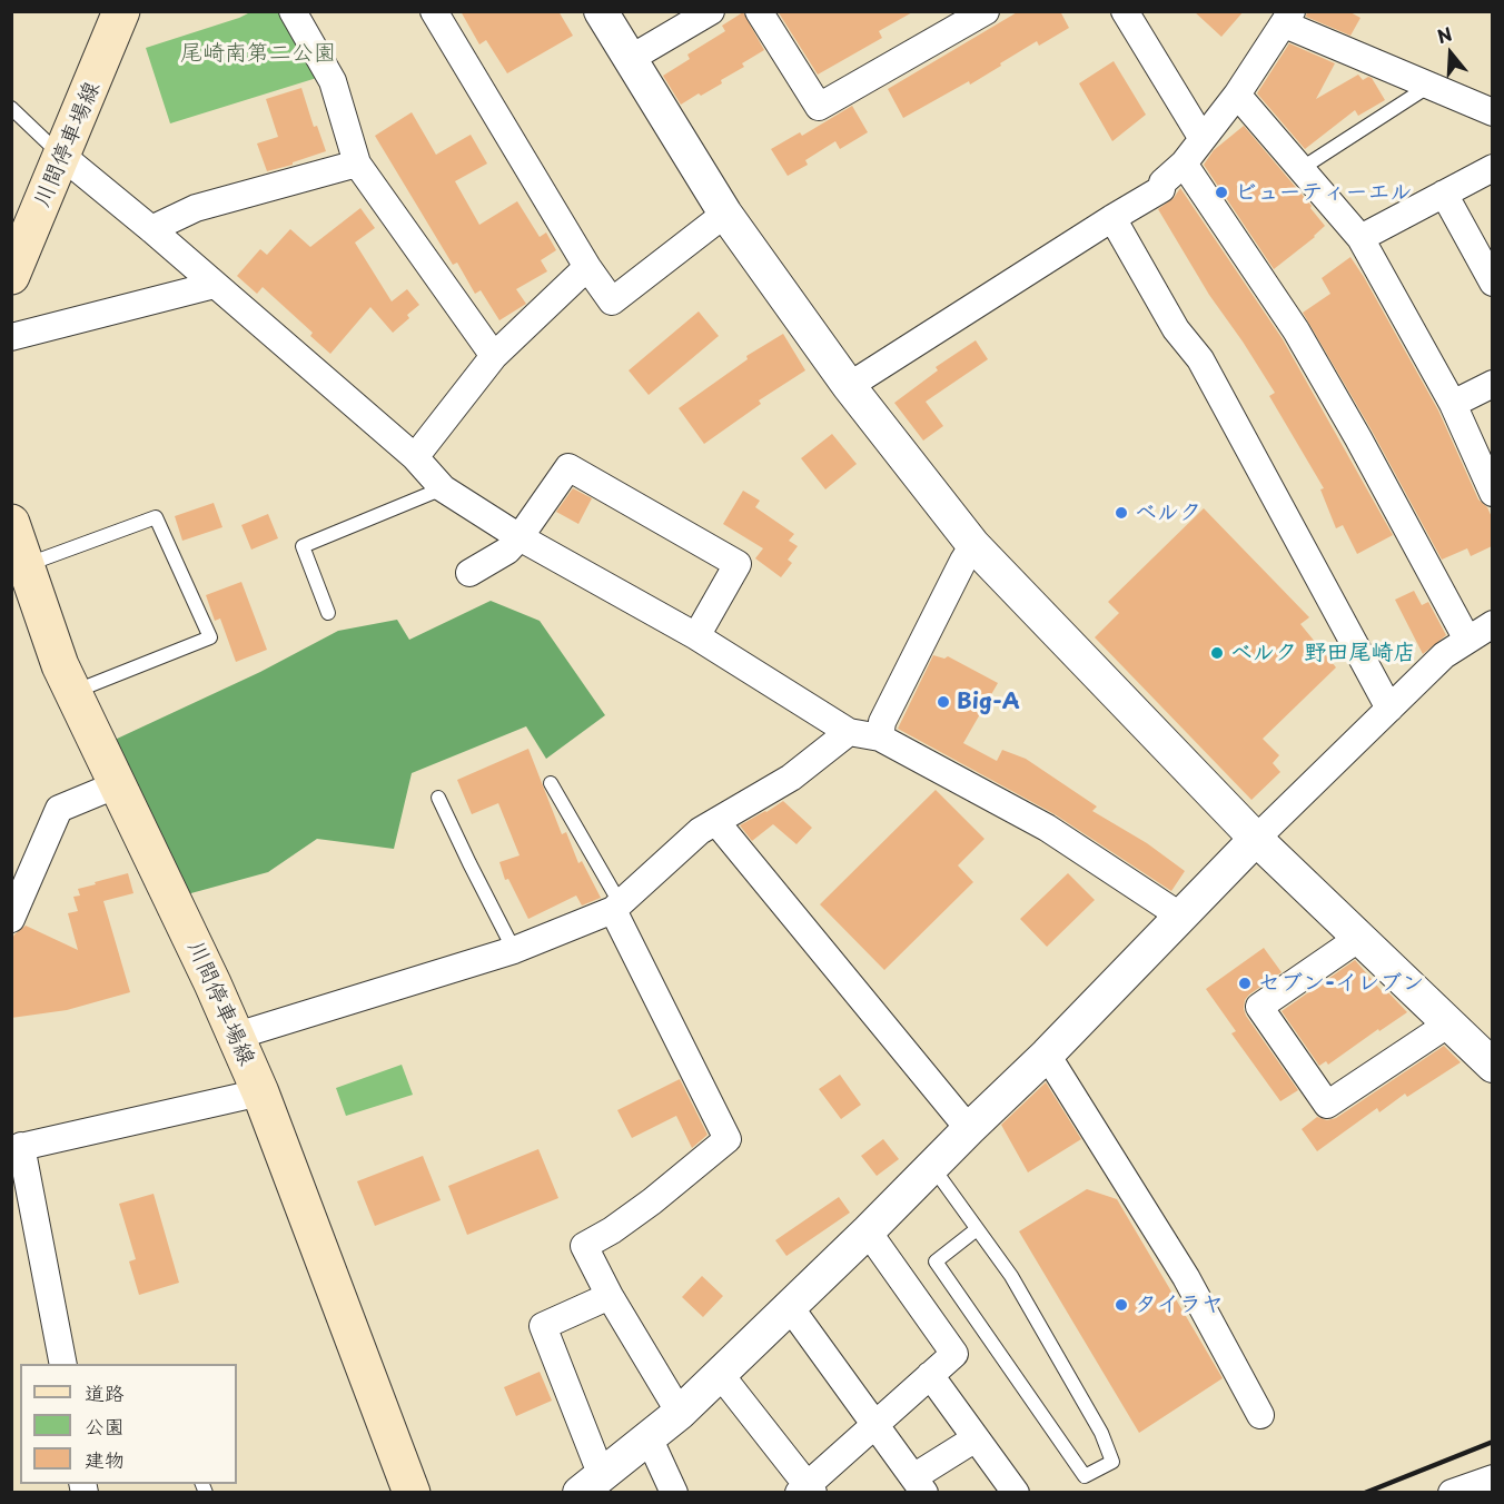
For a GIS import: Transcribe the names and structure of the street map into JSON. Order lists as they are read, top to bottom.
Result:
{
  "streets": {
    "main road": ["川間停車場線"]
  },
  "parks": ["尾崎南第二公園"],
  "places": [
    "ビューティーエル",
    "ベルク",
    "ベルク 野田尾崎店",
    "Big-A",
    "セブン-イレブン",
    "タイラヤ"
  ],
  "legend": ["道路", "公園", "建物"],
  "north": "top"
}
